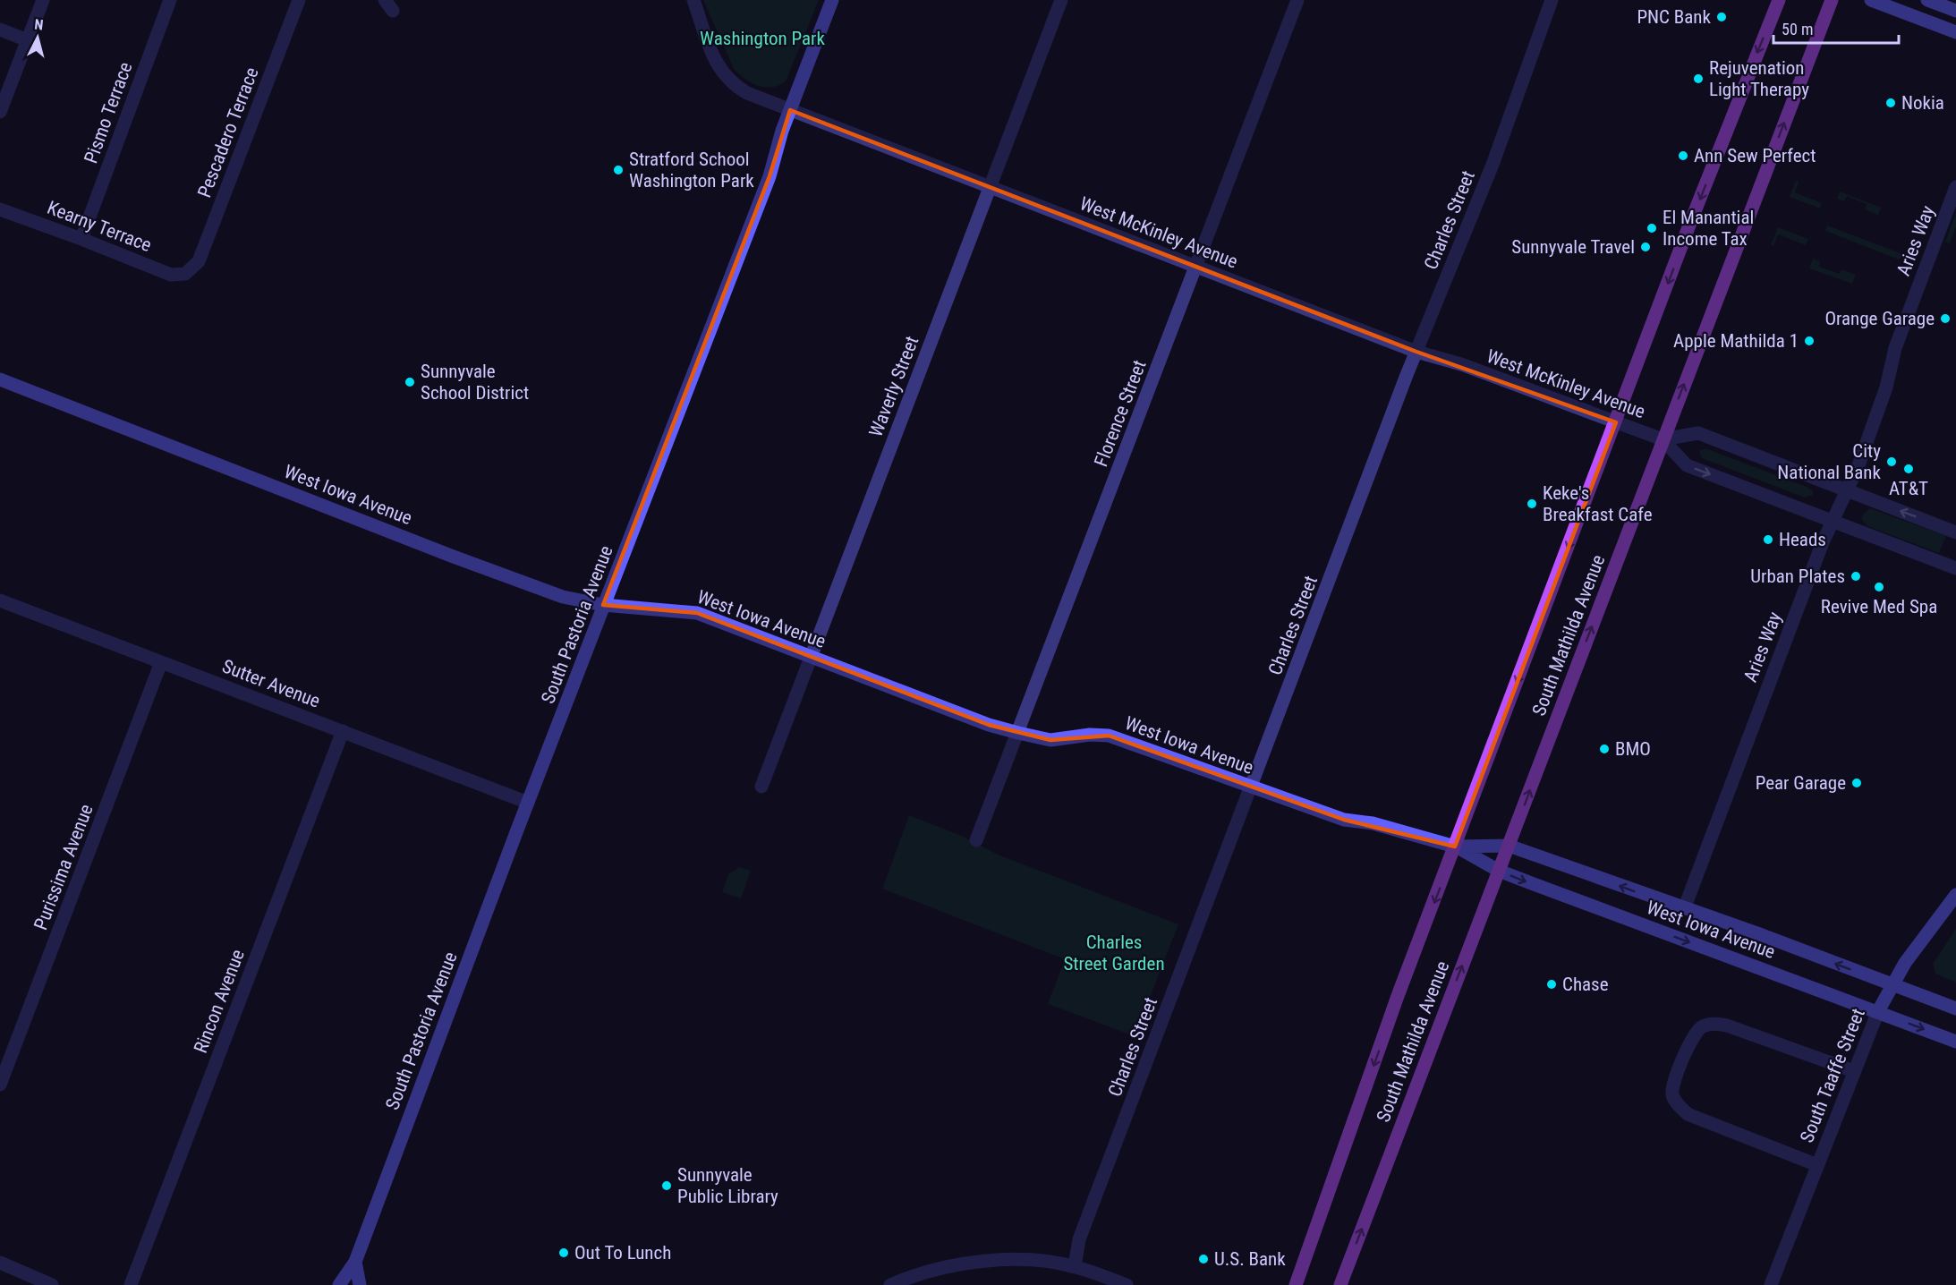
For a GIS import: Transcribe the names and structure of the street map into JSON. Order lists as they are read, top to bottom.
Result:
{
  "streets": {
    "main road": ["South Mathilda Avenue"],
    "street": [
      "Pismo Terrace",
      "Pescadero Terrace",
      "Charles Street",
      "Kearny Terrace",
      "West McKinley Avenue",
      "Aries Way",
      "Waverly Street",
      "Florence Street",
      "West Iowa Avenue",
      "South Pastoria Avenue",
      "Sutter Avenue",
      "Purissima Avenue",
      "Rincon Avenue",
      "South Taaffe Street"
    ]
  },
  "crossings": [
    ["Pismo Terrace", "Kearny Terrace"],
    ["Pescadero Terrace", "Kearny Terrace"],
    ["Charles Street", "West McKinley Avenue"],
    ["Charles Street", "West Iowa Avenue"],
    ["West McKinley Avenue", "Aries Way"],
    ["West McKinley Avenue", "Waverly Street"],
    ["West McKinley Avenue", "Florence Street"],
    ["West McKinley Avenue", "South Pastoria Avenue"],
    ["West McKinley Avenue", "South Mathilda Avenue"],
    ["Aries Way", "West Iowa Avenue"],
    ["Waverly Street", "West Iowa Avenue"],
    ["Florence Street", "West Iowa Avenue"],
    ["West Iowa Avenue", "South Pastoria Avenue"],
    ["West Iowa Avenue", "South Mathilda Avenue"],
    ["West Iowa Avenue", "South Taaffe Street"],
    ["South Pastoria Avenue", "Sutter Avenue"],
    ["Sutter Avenue", "Purissima Avenue"],
    ["Sutter Avenue", "Rincon Avenue"]
  ],
  "parks": ["Washington Park", "Charles Street Garden"],
  "places": [
    "PNC Bank",
    "Rejuvenation Light Therapy",
    "Nokia",
    "Ann Sew Perfect",
    "Stratford School Washington Park",
    "El Manantial Income Tax",
    "Sunnyvale Travel",
    "Orange Garage",
    "Apple Mathilda 1",
    "Sunnyvale School District",
    "City National Bank",
    "AT&T",
    "Keke's Breakfast Cafe",
    "Heads",
    "Urban Plates",
    "Revive Med Spa",
    "BMO",
    "Pear Garage",
    "Chase",
    "Sunnyvale Public Library",
    "Out To Lunch",
    "U.S. Bank"
  ],
  "scale_bar": "50 m",
  "north": "top"
}
